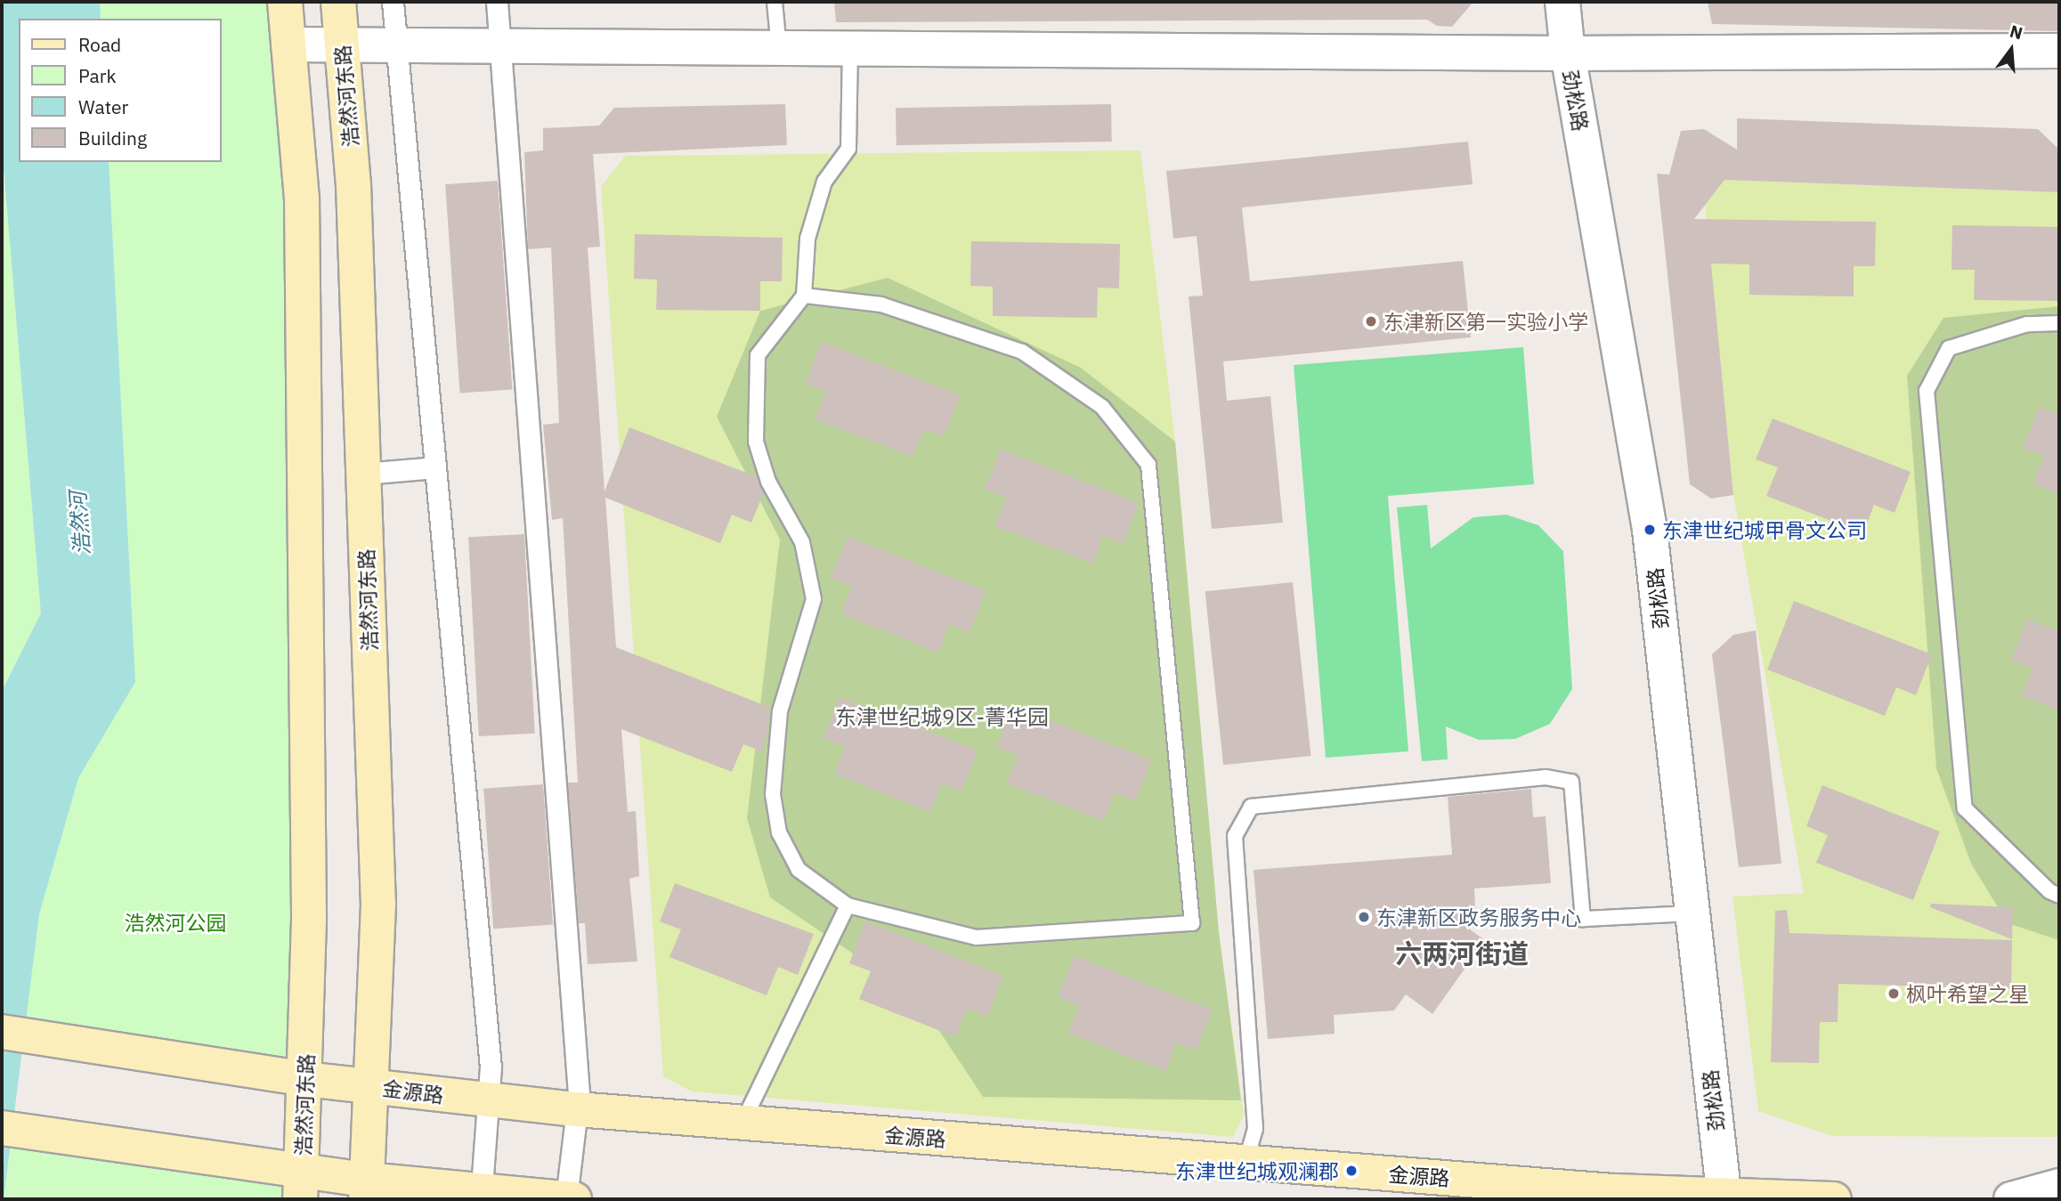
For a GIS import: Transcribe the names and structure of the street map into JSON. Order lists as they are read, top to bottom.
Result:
{
  "streets": {
    "main road": ["浩然河东路", "金源路"],
    "street": ["劲松路"]
  },
  "crossings": [
    ["浩然河东路", "金源路"],
    ["劲松路", "金源路"]
  ],
  "districts": ["东津世纪城9区-菁华园", "六两河街道"],
  "water": ["浩然河"],
  "parks": ["浩然河公园"],
  "places": [
    "东津新区第一实验小学",
    "东津世纪城甲骨文公司",
    "东津新区政务服务中心",
    "枫叶希望之星",
    "东津世纪城观澜郡"
  ],
  "legend": [
    "Road",
    "Park",
    "Water",
    "Building"
  ],
  "north": "top"
}
